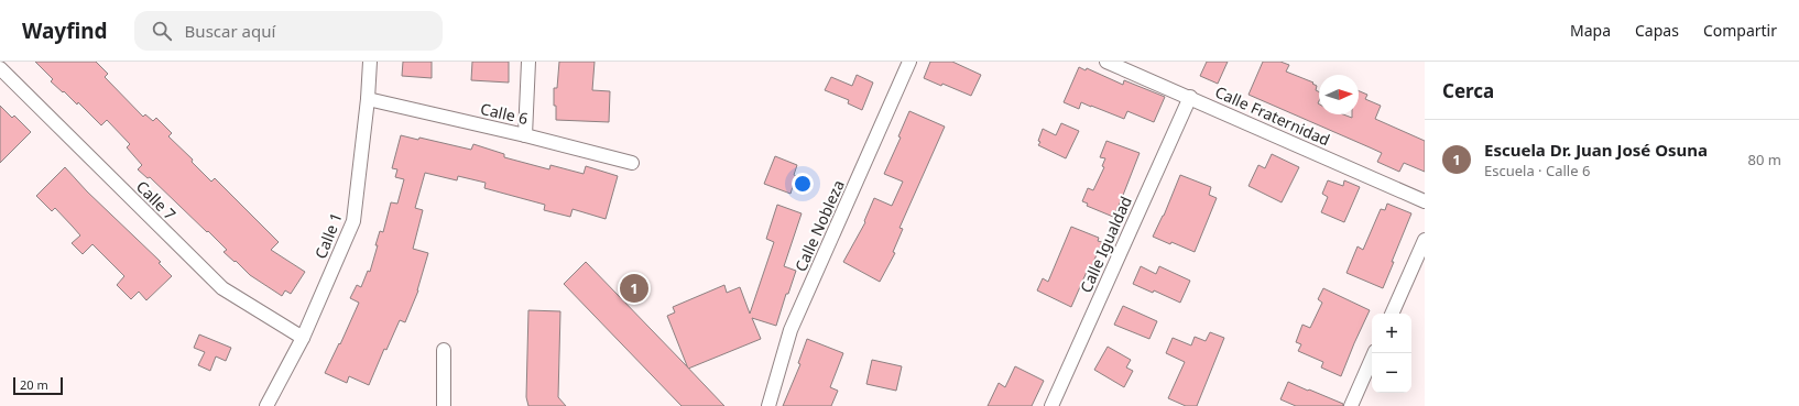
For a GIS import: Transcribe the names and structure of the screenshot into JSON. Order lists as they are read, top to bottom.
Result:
{
  "streets": {
    "street": [
      "Calle 6",
      "Calle Fraternidad",
      "Calle 7",
      "Calle Nobleza",
      "Calle 1",
      "Calle Igualdad"
    ]
  },
  "crossings": [
    ["Calle 6", "Calle 1"],
    ["Calle Fraternidad", "Calle Igualdad"],
    ["Calle 7", "Calle 1"]
  ],
  "scale_bar": "20 m",
  "north": "right",
  "page": {
    "header": "Wayfind",
    "search": "Buscar aquí",
    "nav": ["Mapa", "Capas", "Compartir"],
    "heading": "Cerca",
    "list": [
      {
        "mark": "1",
        "name": "Escuela Dr. Juan José Osuna",
        "note": "Escuela · Calle 6",
        "value": "80 m"
      }
    ],
    "pins": "1",
    "map_buttons": ["+", "−"],
    "scale": "20 m"
  }
}
